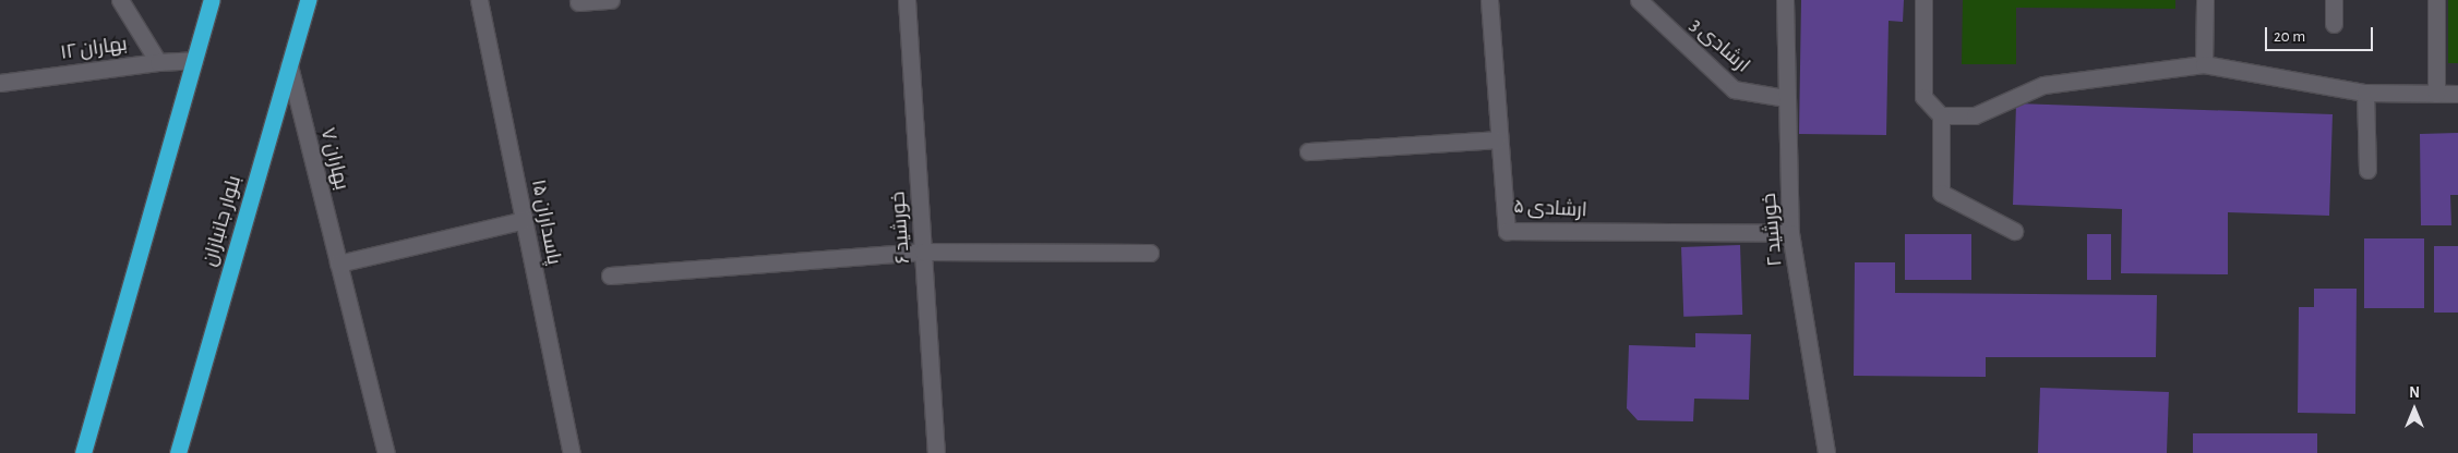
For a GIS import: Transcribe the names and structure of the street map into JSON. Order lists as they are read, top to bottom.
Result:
{
  "streets": {
    "highway": ["بلوار جانبازان"],
    "street": [
      "ارشادی 3",
      "بهاران ۱۲",
      "بهاران ۷",
      "ارشادی ۵",
      "پاسداران ۱۵",
      "خورشید ۶",
      "خورشید ۲"
    ]
  },
  "crossings": [
    ["ارشادی 3", "خورشید ۲"],
    ["بهاران ۷", "بلوار جانبازان"],
    ["ارشادی ۵", "خورشید ۲"]
  ],
  "scale_bar": "20 m",
  "north": "top"
}
